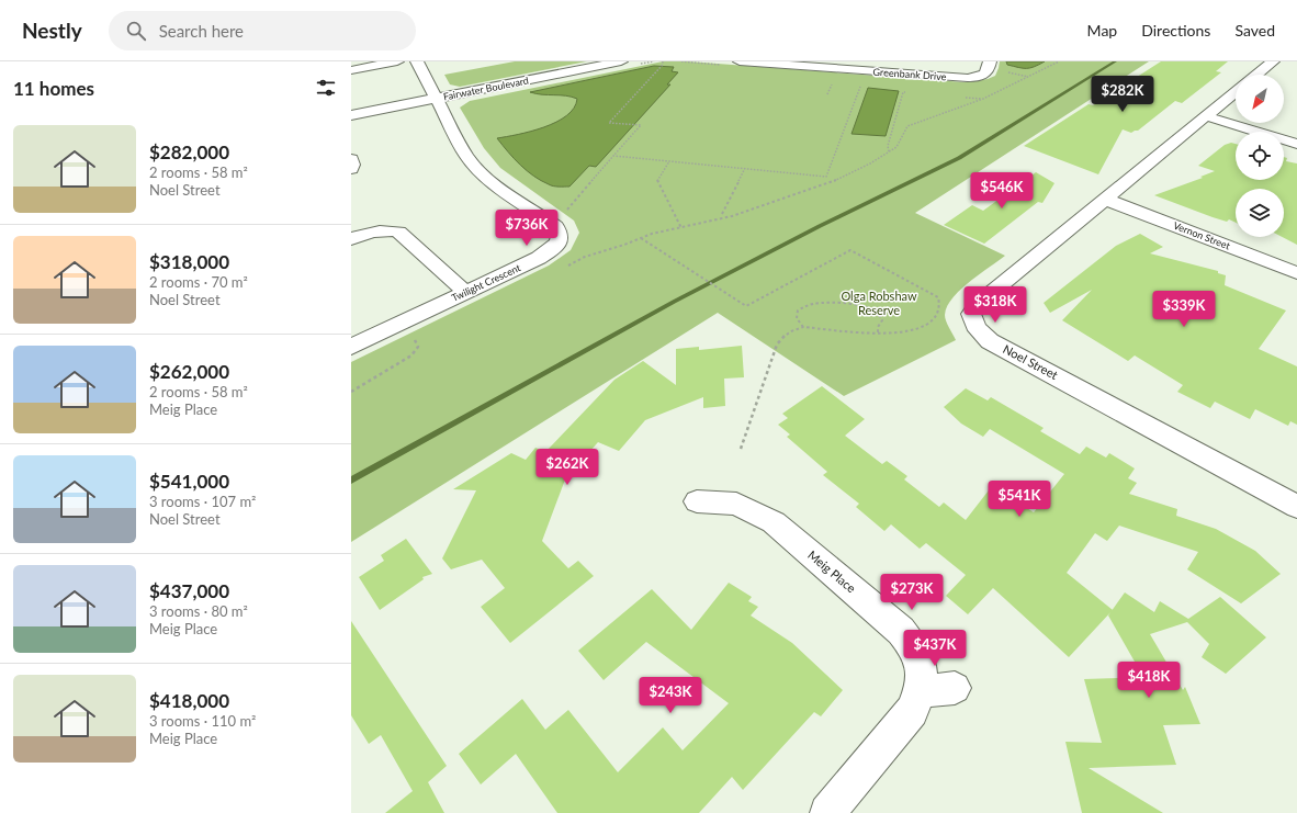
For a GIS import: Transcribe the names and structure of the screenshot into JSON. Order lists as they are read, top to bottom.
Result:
{
  "streets": {
    "street": [
      "Greenbank Drive",
      "Fairwater Boulevard",
      "Vernon Street",
      "Twilight Crescent",
      "Noel Street",
      "Meig Place"
    ]
  },
  "crossings": [
    ["Fairwater Boulevard", "Twilight Crescent"],
    ["Vernon Street", "Noel Street"]
  ],
  "parks": ["Olga Robshaw Reserve"],
  "north": "bottom left",
  "page": {
    "header": "Nestly",
    "search": "Search here",
    "nav": ["Map", "Directions", "Saved"],
    "heading": "11 homes",
    "price": [
      "$282K",
      "$546K",
      "$736K",
      "$318K",
      "$339K",
      "$262K",
      "$541K",
      "$273K",
      "$437K",
      "$418K",
      "$243K"
    ],
    "list": [
      {
        "name": "$282,000",
        "note": "2 rooms · 58 m² · Noel Street"
      },
      {
        "name": "$318,000",
        "note": "2 rooms · 70 m² · Noel Street"
      },
      {
        "name": "$262,000",
        "note": "2 rooms · 58 m² · Meig Place"
      },
      {
        "name": "$541,000",
        "note": "3 rooms · 107 m² · Noel Street"
      },
      {
        "name": "$437,000",
        "note": "3 rooms · 80 m² · Meig Place"
      },
      {
        "name": "$418,000",
        "note": "3 rooms · 110 m² · Meig Place"
      }
    ]
  }
}
